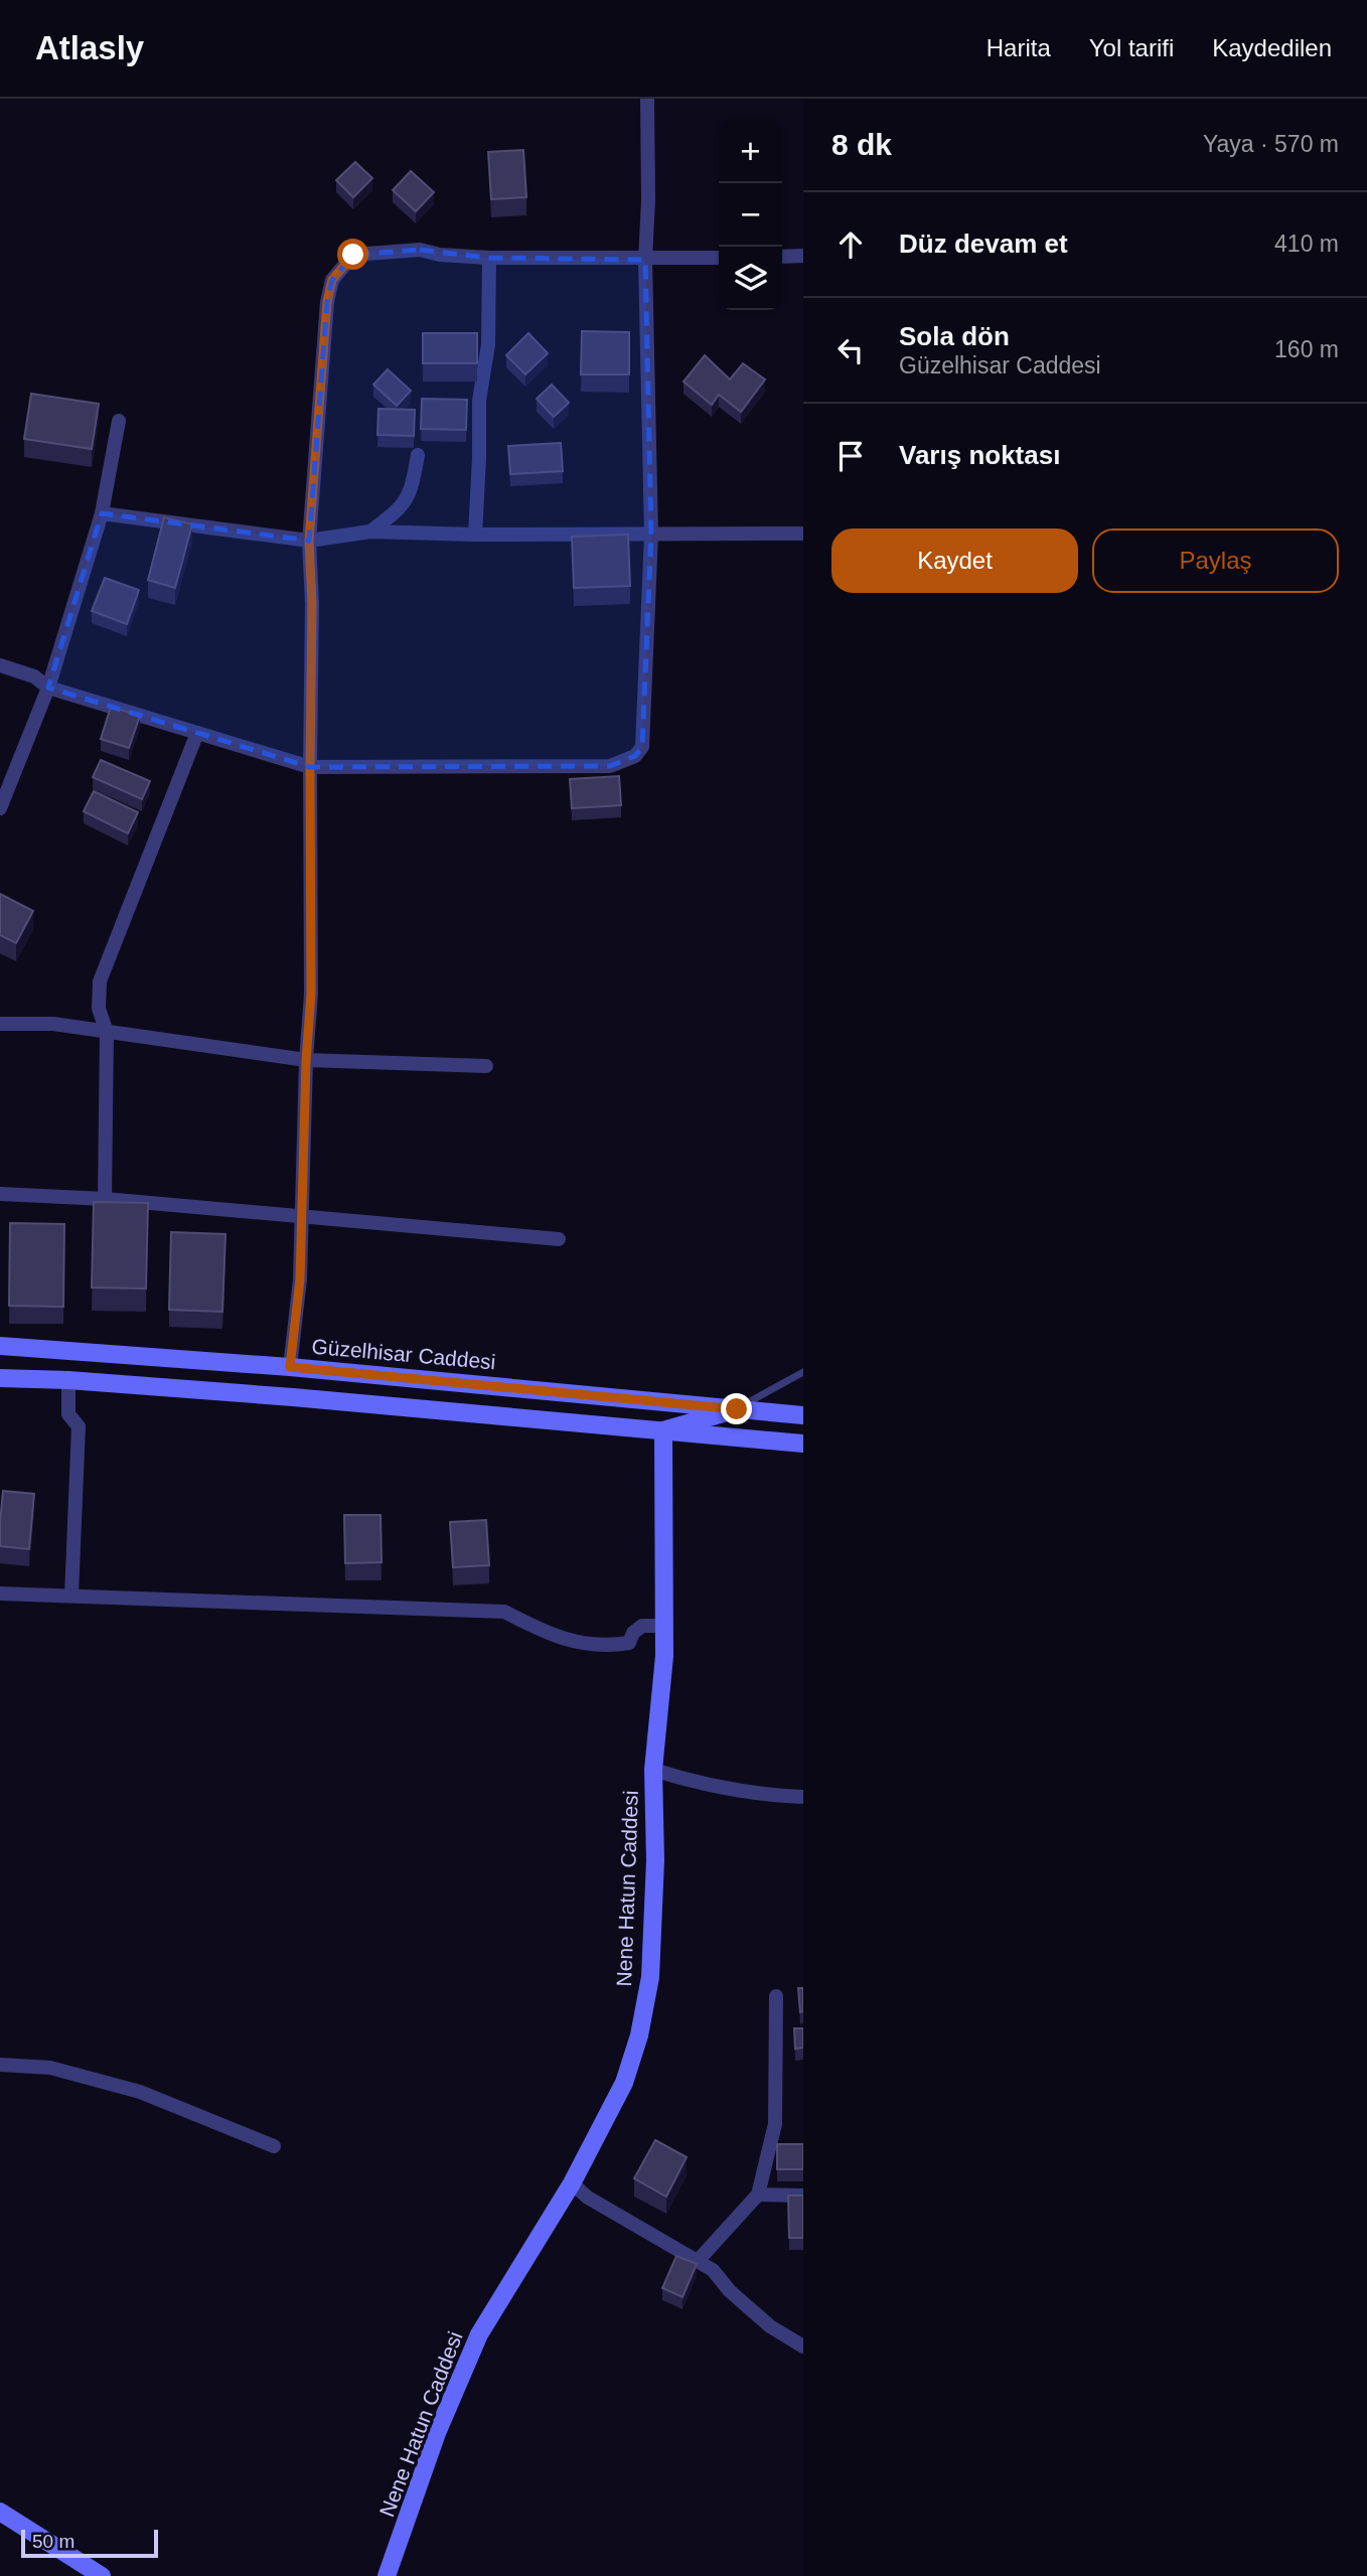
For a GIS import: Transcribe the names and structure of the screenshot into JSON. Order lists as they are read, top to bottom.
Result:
{
  "streets": {
    "street": ["Güzelhisar Caddesi", "Nene Hatun Caddesi"]
  },
  "scale_bar": "50 m",
  "page": {
    "header": "Atlasly",
    "nav": ["Harita", "Yol tarifi", "Kaydedilen"],
    "heading": ["8 dk", "Yaya · 570 m"],
    "map_buttons": ["+", "−"],
    "list": [
      ["Düz devam et", "410 m"],
      ["Sola dön", "Güzelhisar Caddesi", "160 m"],
      "Varış noktası"
    ],
    "buttons": ["Kaydet", "Paylaş"],
    "scale": "50 m"
  }
}
